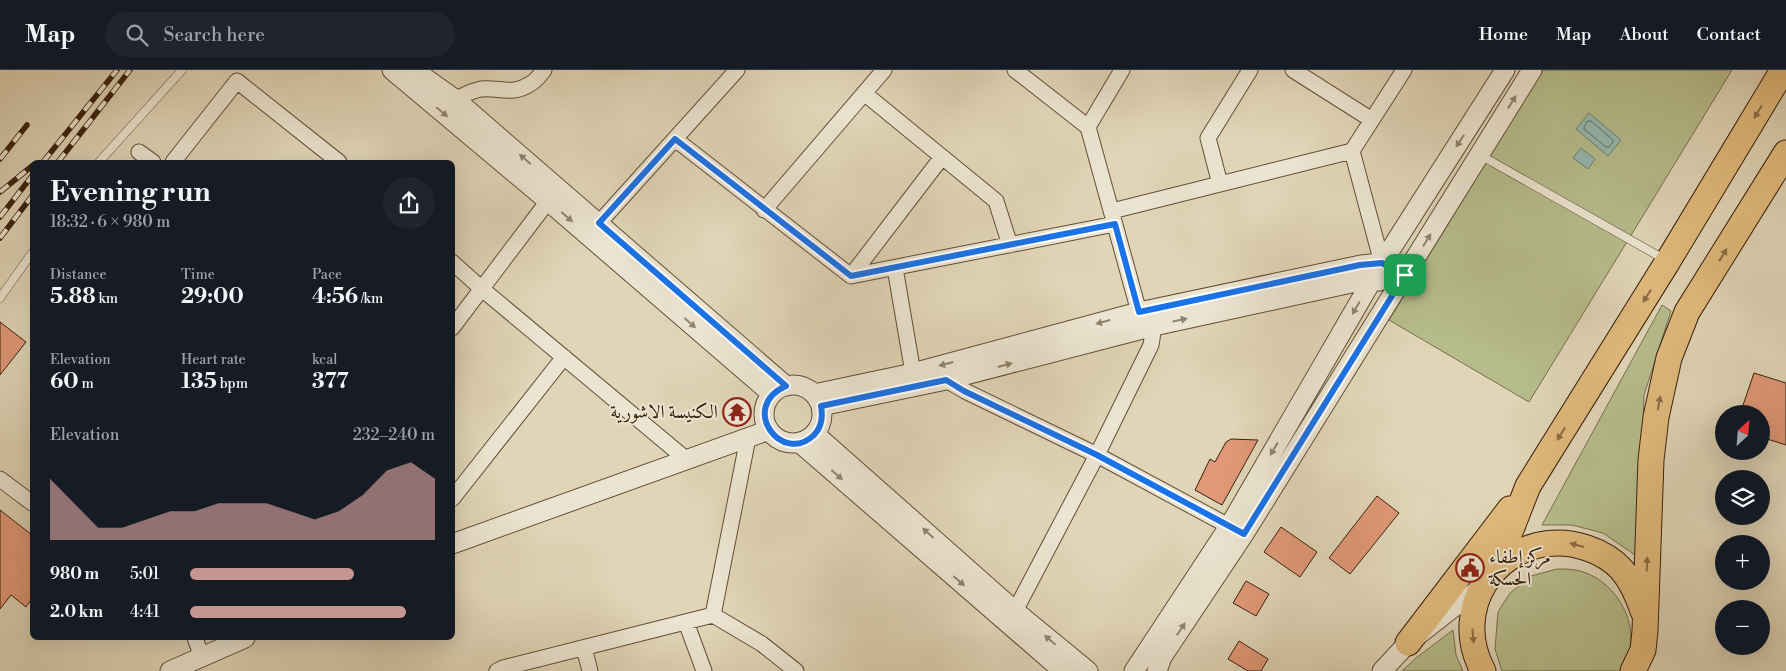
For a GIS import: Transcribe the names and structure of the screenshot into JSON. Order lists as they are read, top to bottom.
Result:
{
  "places": {
    "temple": ["الكنيسة الاشورية"],
    "public building": ["مركز إطفاء الحسكة"]
  },
  "north": "top right",
  "page": {
    "header": "Map",
    "search": "Search here",
    "nav": [
      "Home",
      "Map",
      "About",
      "Contact"
    ],
    "heading": ["Evening run", "18:32 · 6 × 980 m"],
    "stats": [
      ["Distance", "5.88 km"],
      ["Time", "29:00"],
      ["Pace", "4:56 /km"],
      ["Elevation", "60 m"],
      ["Heart rate", "135 bpm"],
      ["kcal", "377"]
    ],
    "map_buttons": ["+", "−"],
    "chart": ["Elevation", "232–240 m"],
    "list": [
      {
        "name": "980 m",
        "note": "5:01"
      },
      {
        "name": "2.0 km",
        "note": "4:41"
      }
    ]
  }
}
